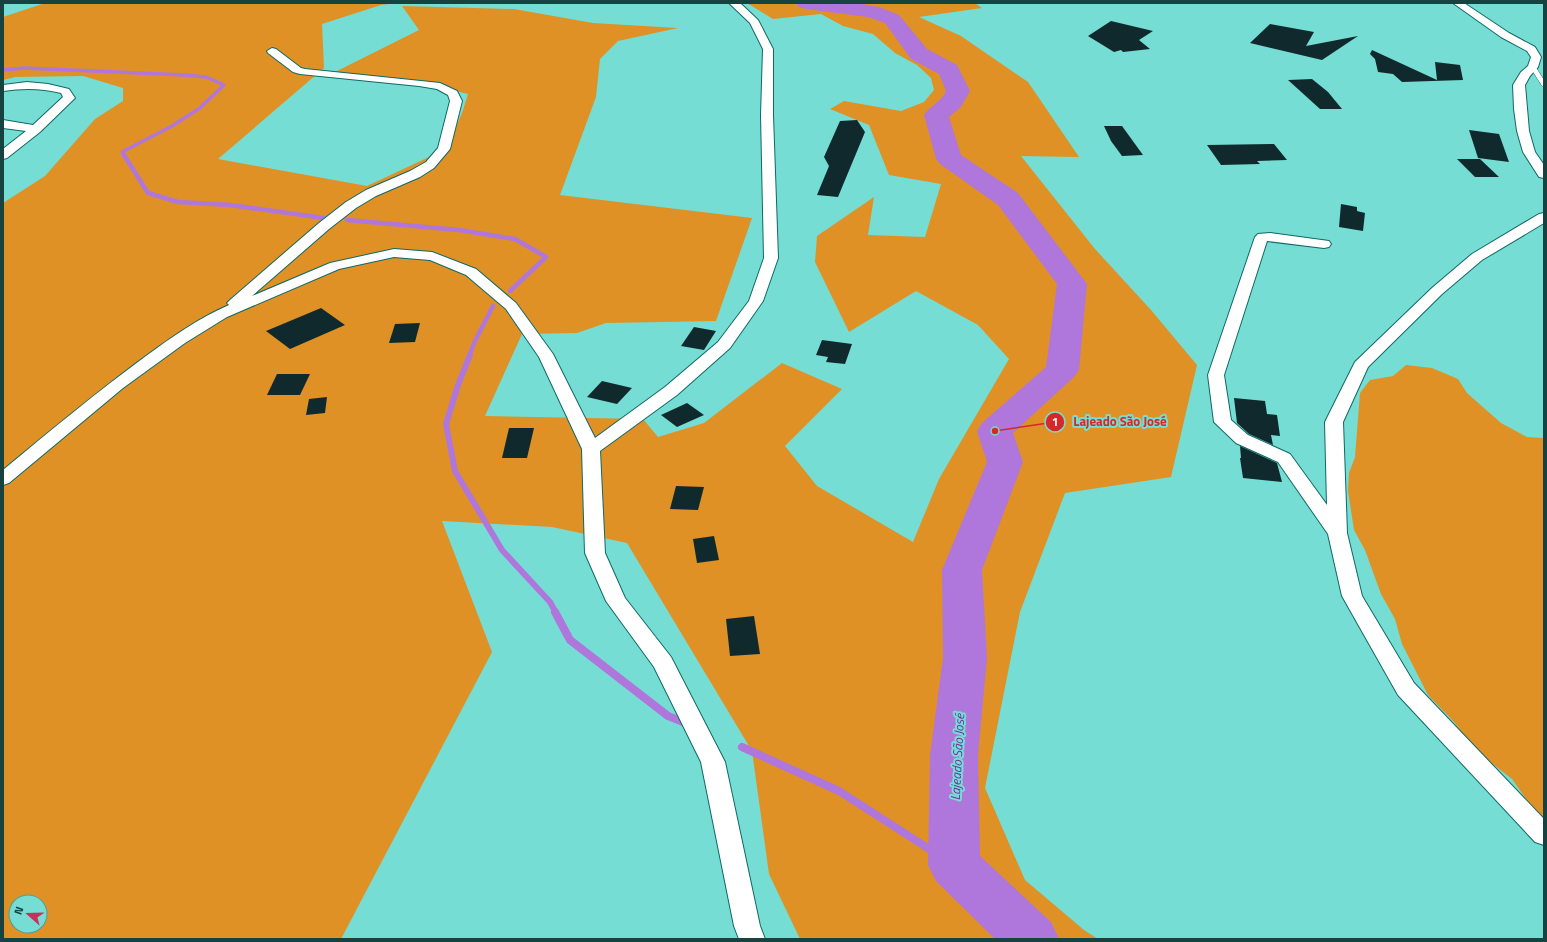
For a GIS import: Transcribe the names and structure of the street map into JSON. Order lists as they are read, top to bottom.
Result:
{
  "water": ["Lajeado São José"],
  "places": ["Lajeado São José"],
  "north": "left"
}
